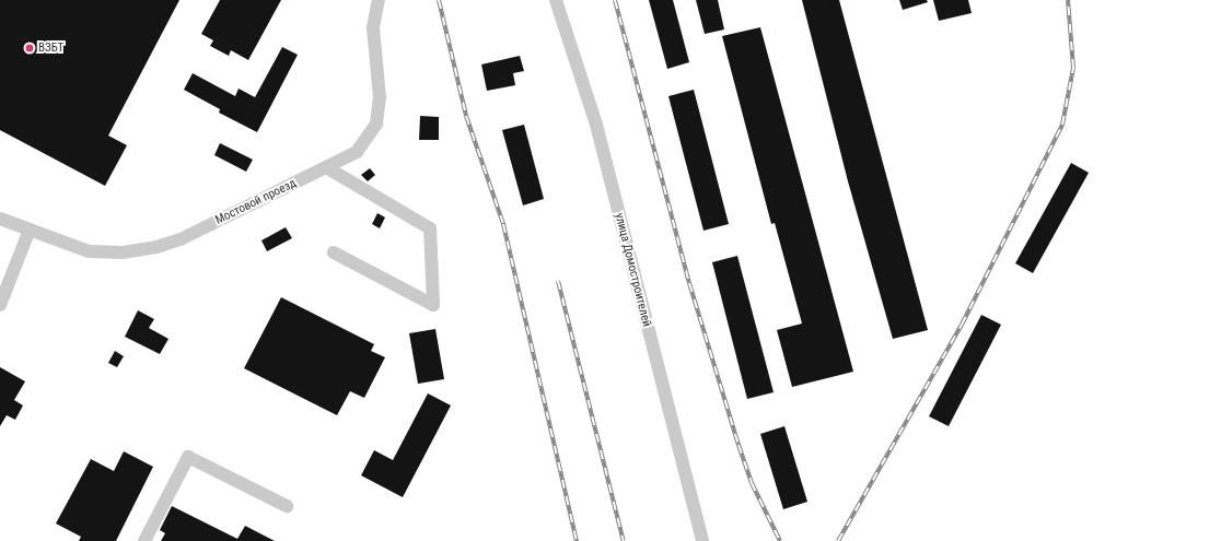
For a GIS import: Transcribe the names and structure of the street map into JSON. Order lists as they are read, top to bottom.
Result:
{
  "streets": {
    "street": ["Мостовой проезд", "улица Домостроителей"]
  },
  "places": ["ВЗБТ"]
}
